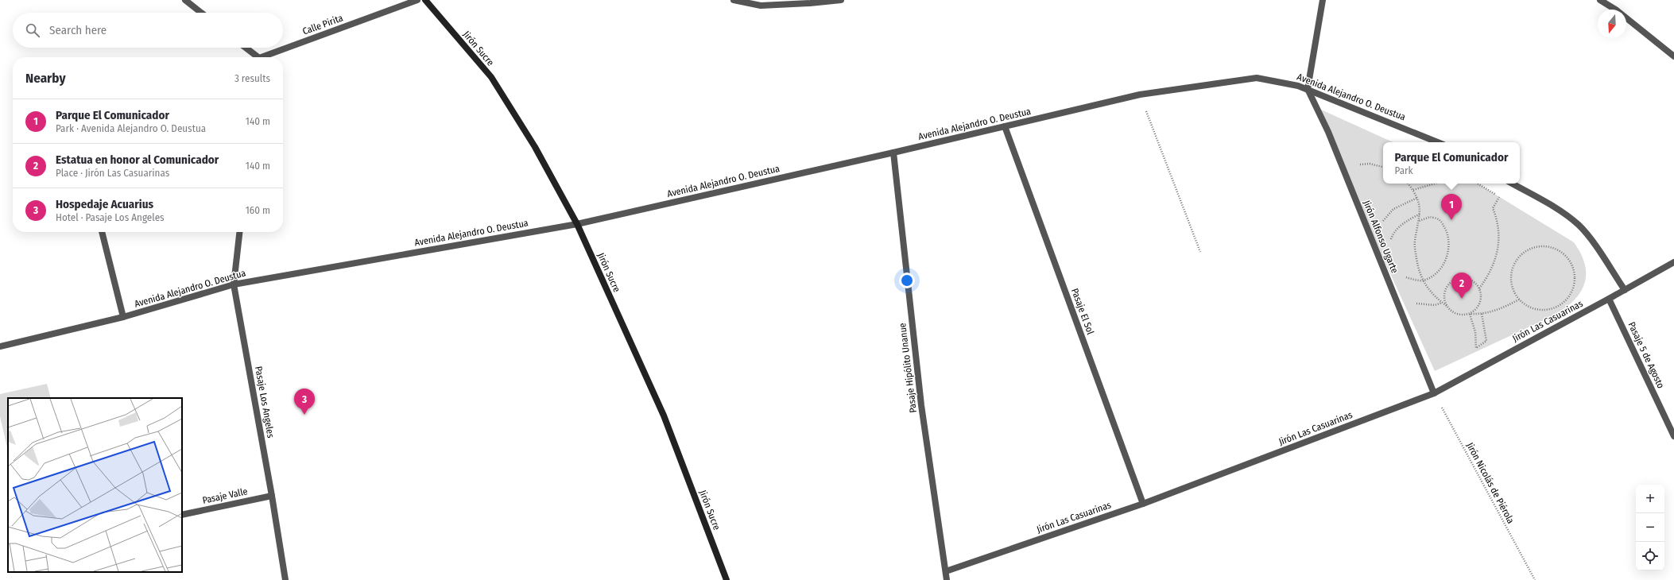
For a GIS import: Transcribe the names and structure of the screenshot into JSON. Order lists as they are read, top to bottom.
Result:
{
  "streets": {
    "street": [
      "Calle Pirita",
      "Jirón Sucre",
      "Avenida Alejandro O. Deustua",
      "Jirón Alfonso Ugarte",
      "Pasaje El Sol",
      "Jirón Las Casuarinas",
      "Pasaje 5 de Agosto",
      "Pasaje Hipólito Unanue",
      "Pasaje Los Angeles",
      "Pasaje Valle"
    ],
    "path": ["Jirón Nicolás de Piérola"]
  },
  "crossings": [
    ["Jirón Sucre", "Avenida Alejandro O. Deustua"],
    ["Avenida Alejandro O. Deustua", "Jirón Alfonso Ugarte"],
    ["Avenida Alejandro O. Deustua", "Pasaje El Sol"],
    ["Avenida Alejandro O. Deustua", "Pasaje Hipólito Unanue"],
    ["Avenida Alejandro O. Deustua", "Pasaje Los Angeles"],
    ["Jirón Alfonso Ugarte", "Jirón Las Casuarinas"],
    ["Jirón Alfonso Ugarte", "Jirón Nicolás de Piérola"],
    ["Pasaje El Sol", "Jirón Las Casuarinas"],
    ["Jirón Las Casuarinas", "Pasaje 5 de Agosto"],
    ["Jirón Las Casuarinas", "Pasaje Hipólito Unanue"],
    ["Jirón Las Casuarinas", "Jirón Nicolás de Piérola"],
    ["Pasaje Los Angeles", "Pasaje Valle"]
  ],
  "north": "bottom",
  "page": {
    "search": "Search here",
    "heading": ["Nearby", "3 results"],
    "list": [
      {
        "mark": "1",
        "name": "Parque El Comunicador",
        "note": "Park · Avenida Alejandro O. Deustua",
        "value": "140 m"
      },
      {
        "mark": "2",
        "name": "Estatua en honor al Comunicador",
        "note": "Place · Jirón Las Casuarinas",
        "value": "140 m"
      },
      {
        "mark": "3",
        "name": "Hospedaje Acuarius",
        "note": "Hotel · Pasaje Los Angeles",
        "value": "160 m"
      }
    ],
    "popup": ["Parque El Comunicador", "Park"],
    "pins": ["1", "2", "3"],
    "map_buttons": ["+", "−"]
  }
}
